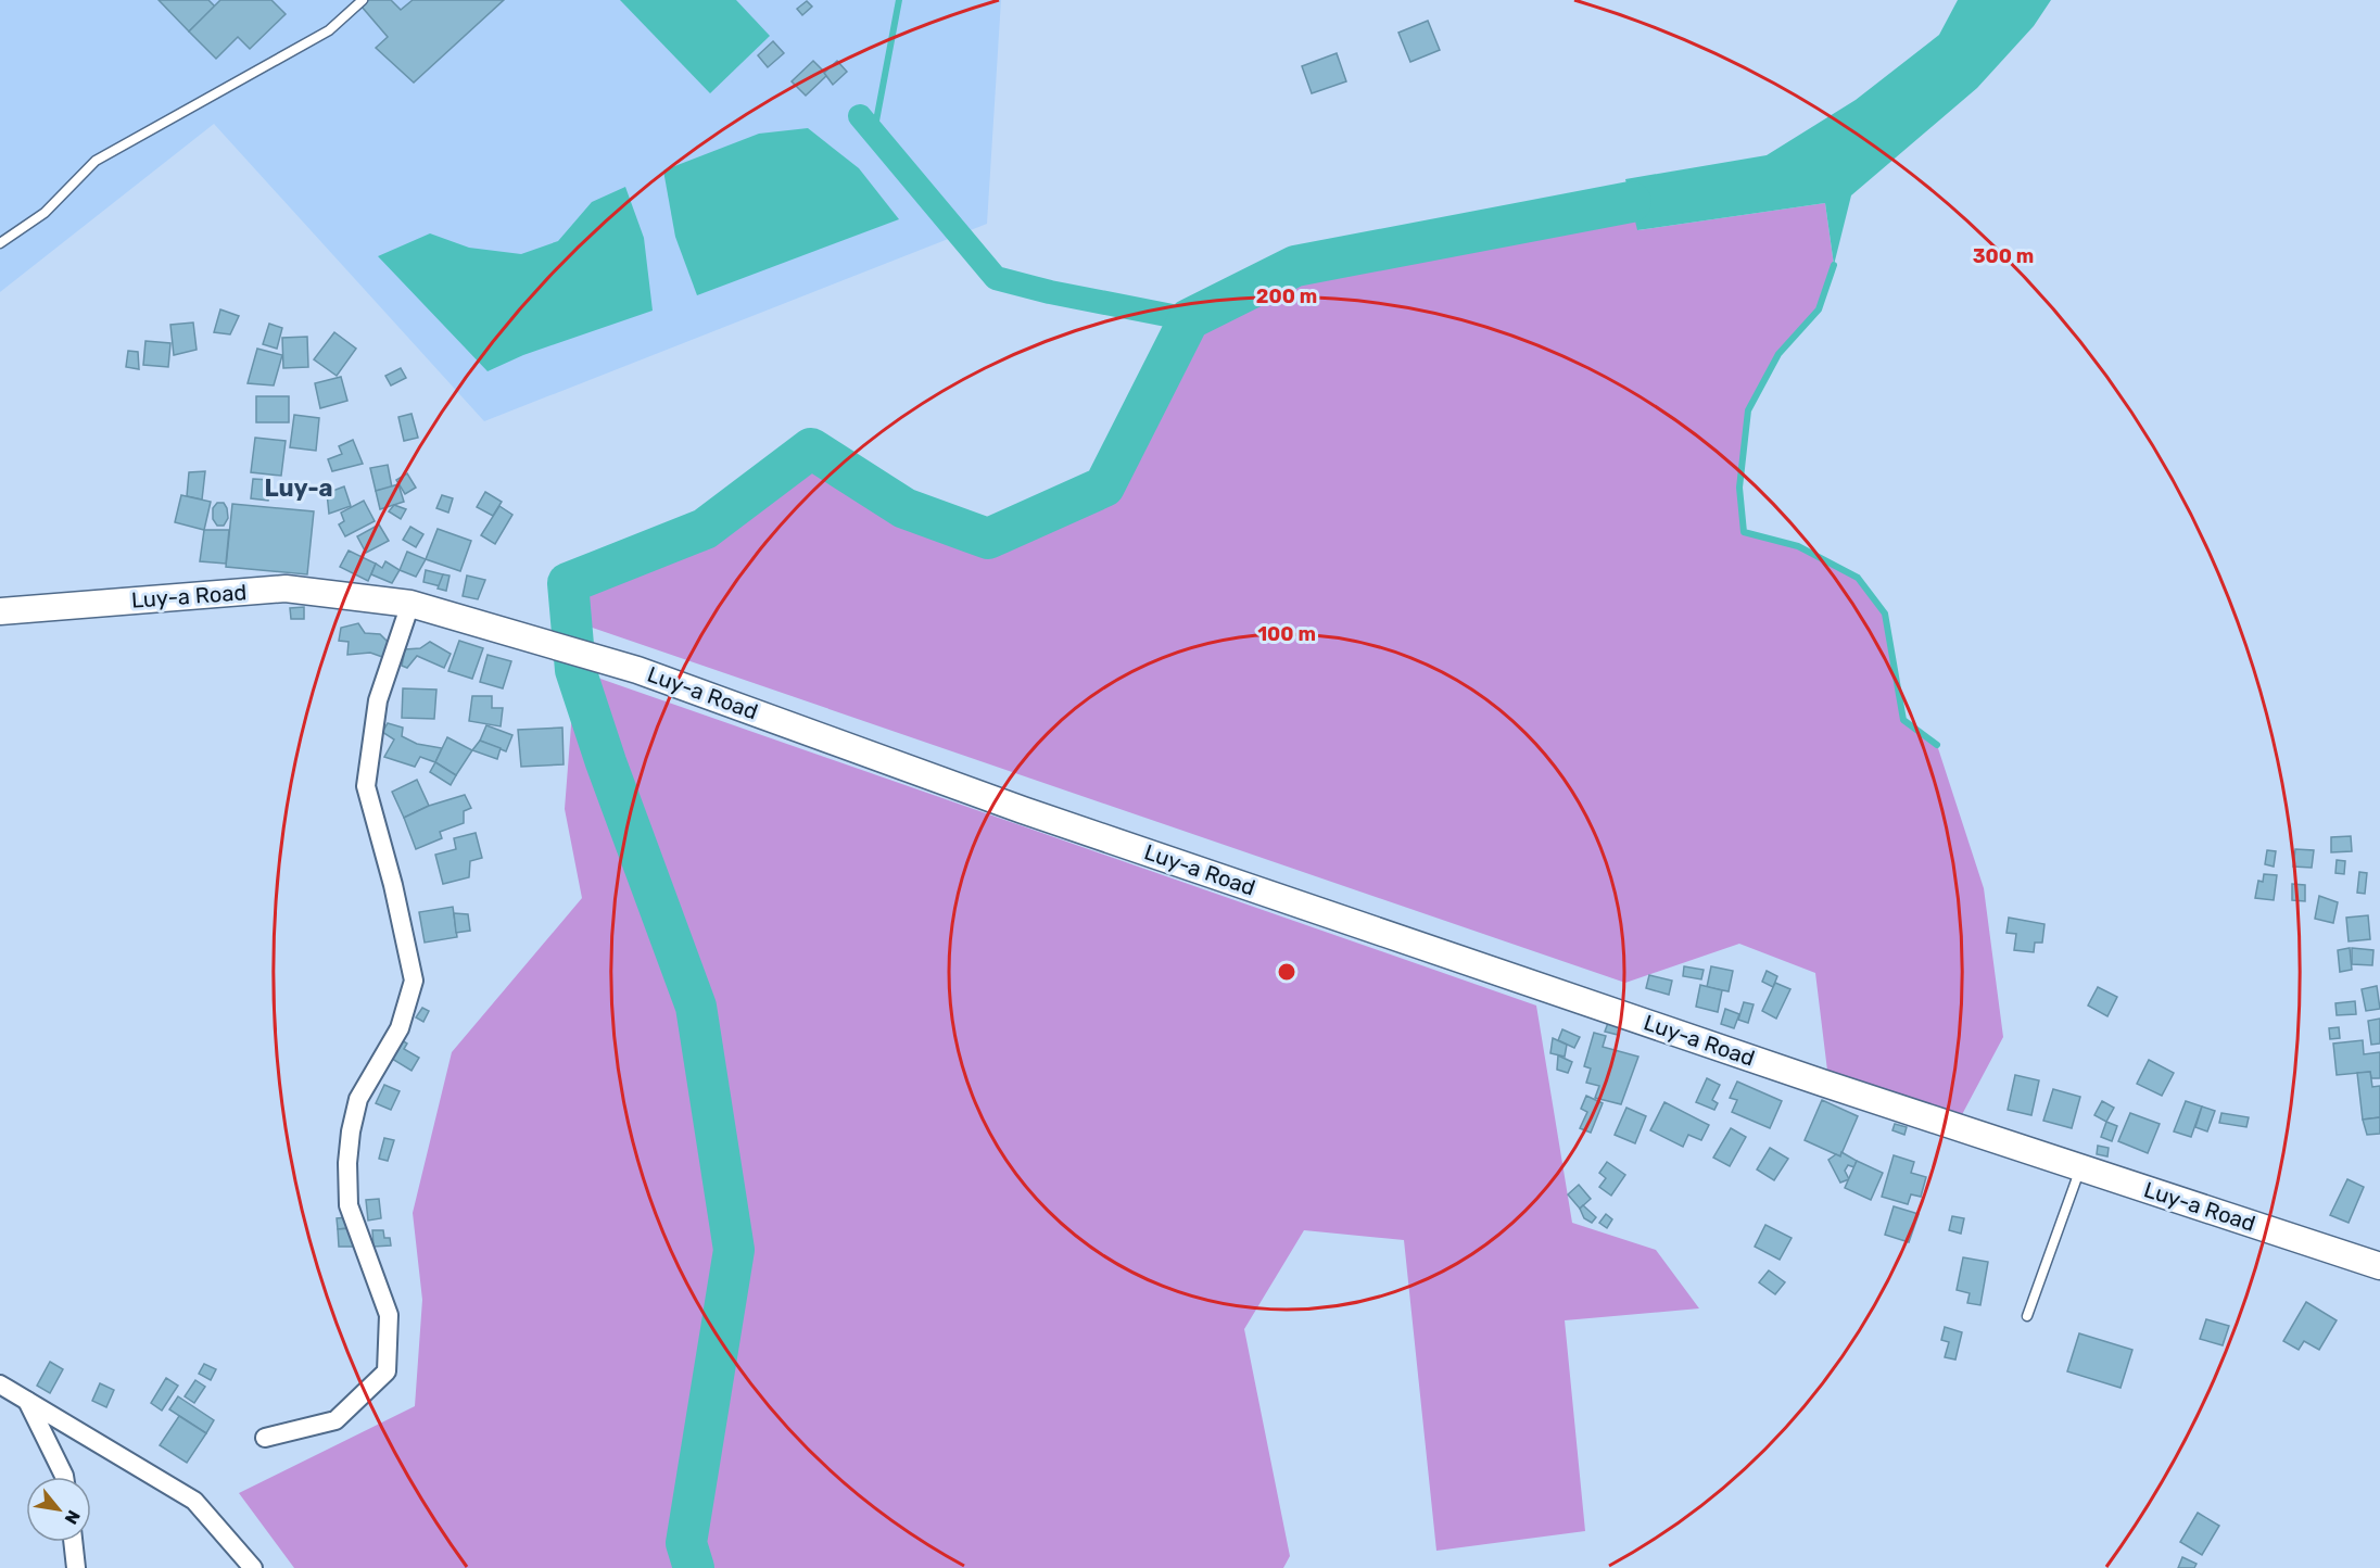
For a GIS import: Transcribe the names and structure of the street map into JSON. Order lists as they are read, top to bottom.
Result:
{
  "streets": {
    "main road": ["Luy-a Road"]
  },
  "districts": ["Luy-a"],
  "north": "bottom right",
  "rings": ["300 m", "200 m", "100 m"]
}
